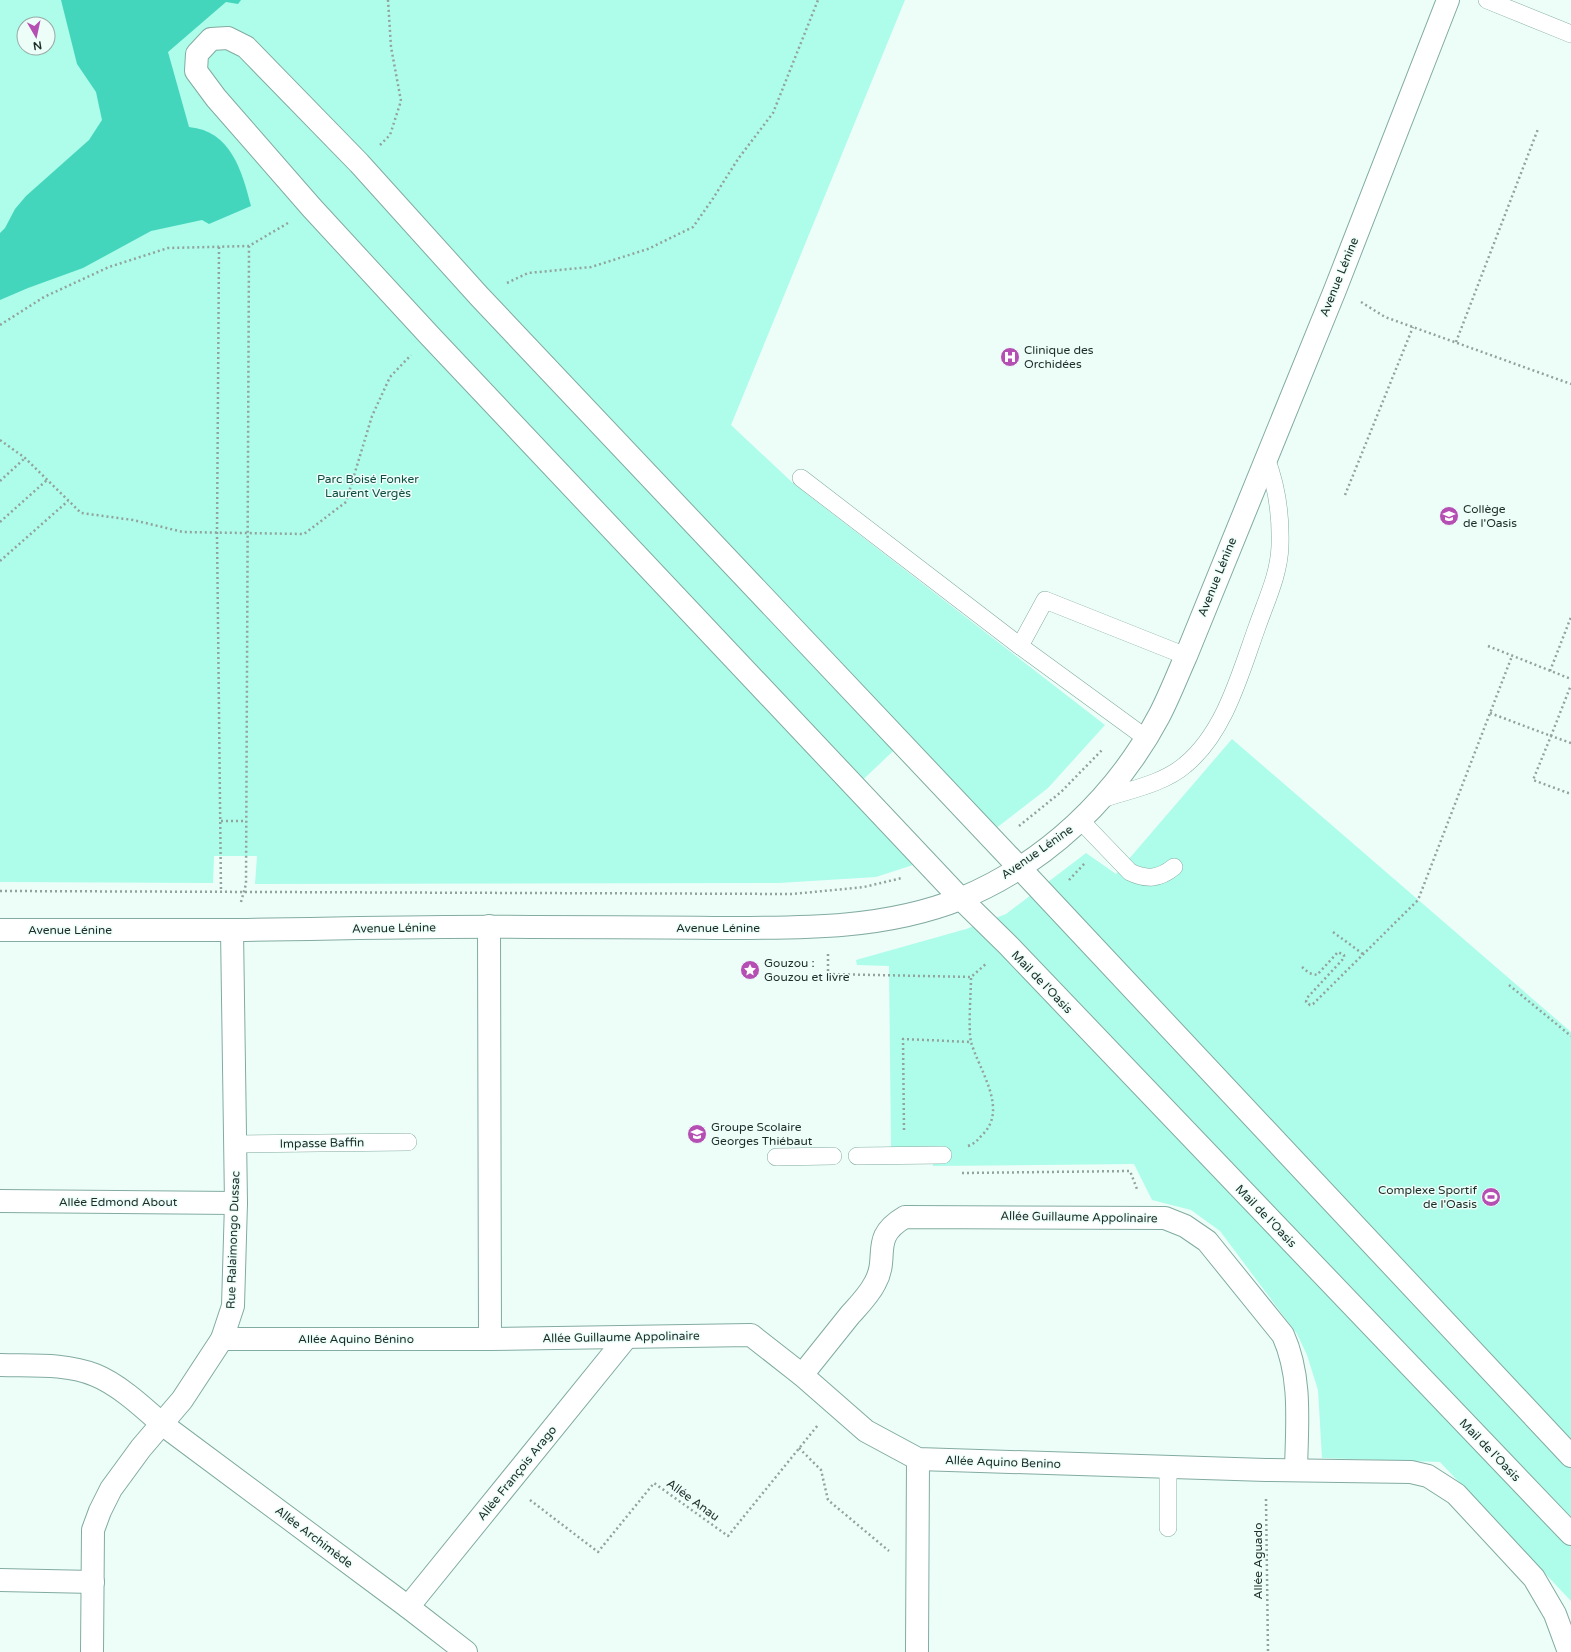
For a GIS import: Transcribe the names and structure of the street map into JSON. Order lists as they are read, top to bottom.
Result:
{
  "streets": {
    "street": [
      "Avenue Lénine",
      "Mail de l'Oasis",
      "Allée Edmond About",
      "Allée Guillaume Appolinaire",
      "Rue Ralaimongo Dussac",
      "Allée Aquino Bénino",
      "Allée Aquino Benino",
      "Allée François Arago",
      "Allée Archimède"
    ],
    "lane": ["Impasse Baffin"],
    "path": ["Allée Anau", "Allée Aguado"]
  },
  "crossings": [
    ["Avenue Lénine", "Mail de l'Oasis"],
    ["Avenue Lénine", "Rue Ralaimongo Dussac"],
    ["Impasse Baffin", "Rue Ralaimongo Dussac"],
    ["Allée Edmond About", "Rue Ralaimongo Dussac"],
    ["Allée Guillaume Appolinaire", "Allée Aquino Bénino"],
    ["Allée Guillaume Appolinaire", "Allée Aquino Benino"],
    ["Allée Guillaume Appolinaire", "Allée François Arago"],
    ["Rue Ralaimongo Dussac", "Allée Aquino Bénino"],
    ["Rue Ralaimongo Dussac", "Allée Archimède"],
    ["Allée Aquino Benino", "Allée Anau"],
    ["Allée Aquino Benino", "Allée Aguado"],
    ["Allée François Arago", "Allée Anau"],
    ["Allée François Arago", "Allée Archimède"]
  ],
  "parks": ["Parc Boisé Fonker Laurent Vergès"],
  "places": {
    "hospital": ["Clinique des Orchidées"],
    "school or university": ["Collège de l'Oasis", "Groupe Scolaire Georges Thiébaut"],
    "place": ["Gouzou : Gouzou et livre"],
    "sports": ["Complexe Sportif de l'Oasis"]
  },
  "north": "bottom"
}
